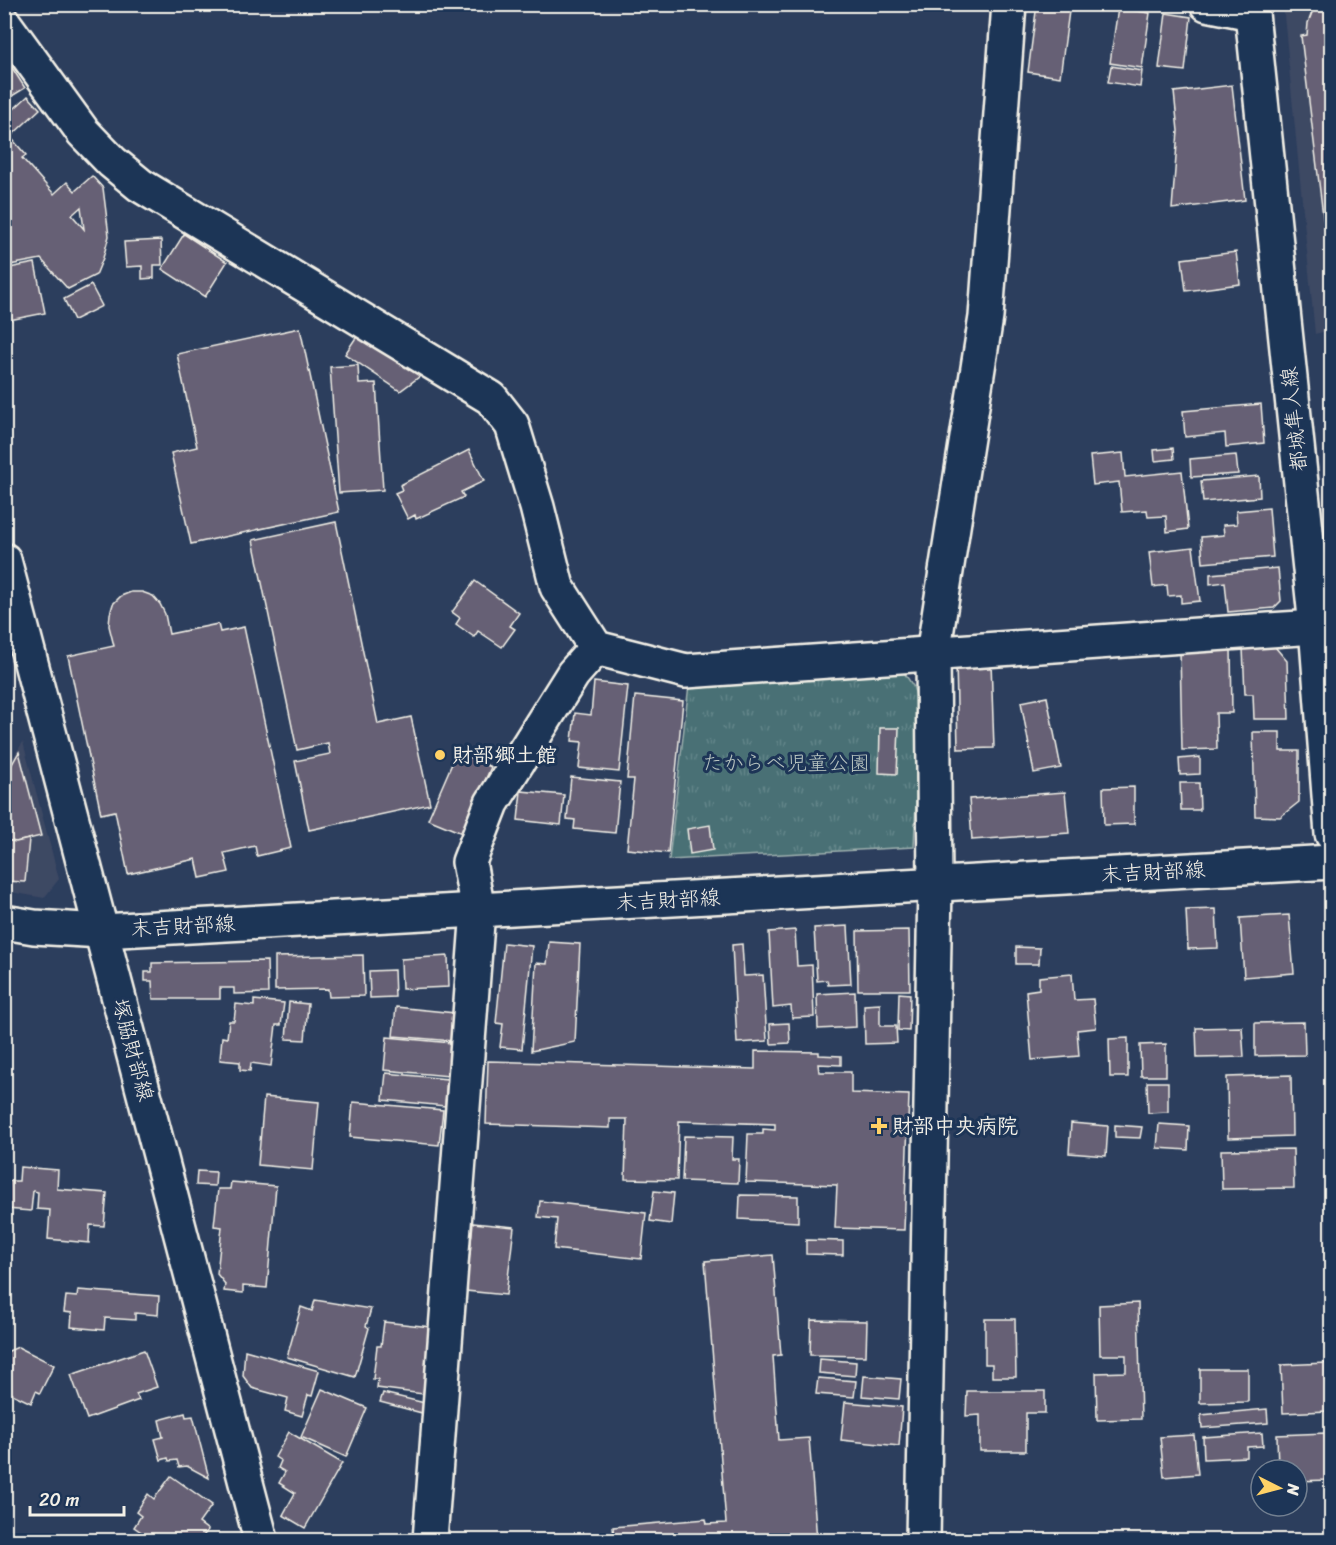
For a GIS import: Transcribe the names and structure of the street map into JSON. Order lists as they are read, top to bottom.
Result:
{
  "streets": {
    "street": ["都城隼人線", "末吉財部線", "塚脇財部線"]
  },
  "crossings": [
    ["末吉財部線", "塚脇財部線"]
  ],
  "parks": ["たからべ児童公園"],
  "places": {
    "other": ["財部郷土館"],
    "health": ["財部中央病院"]
  },
  "scale_bar": "20 m",
  "north": "right"
}
